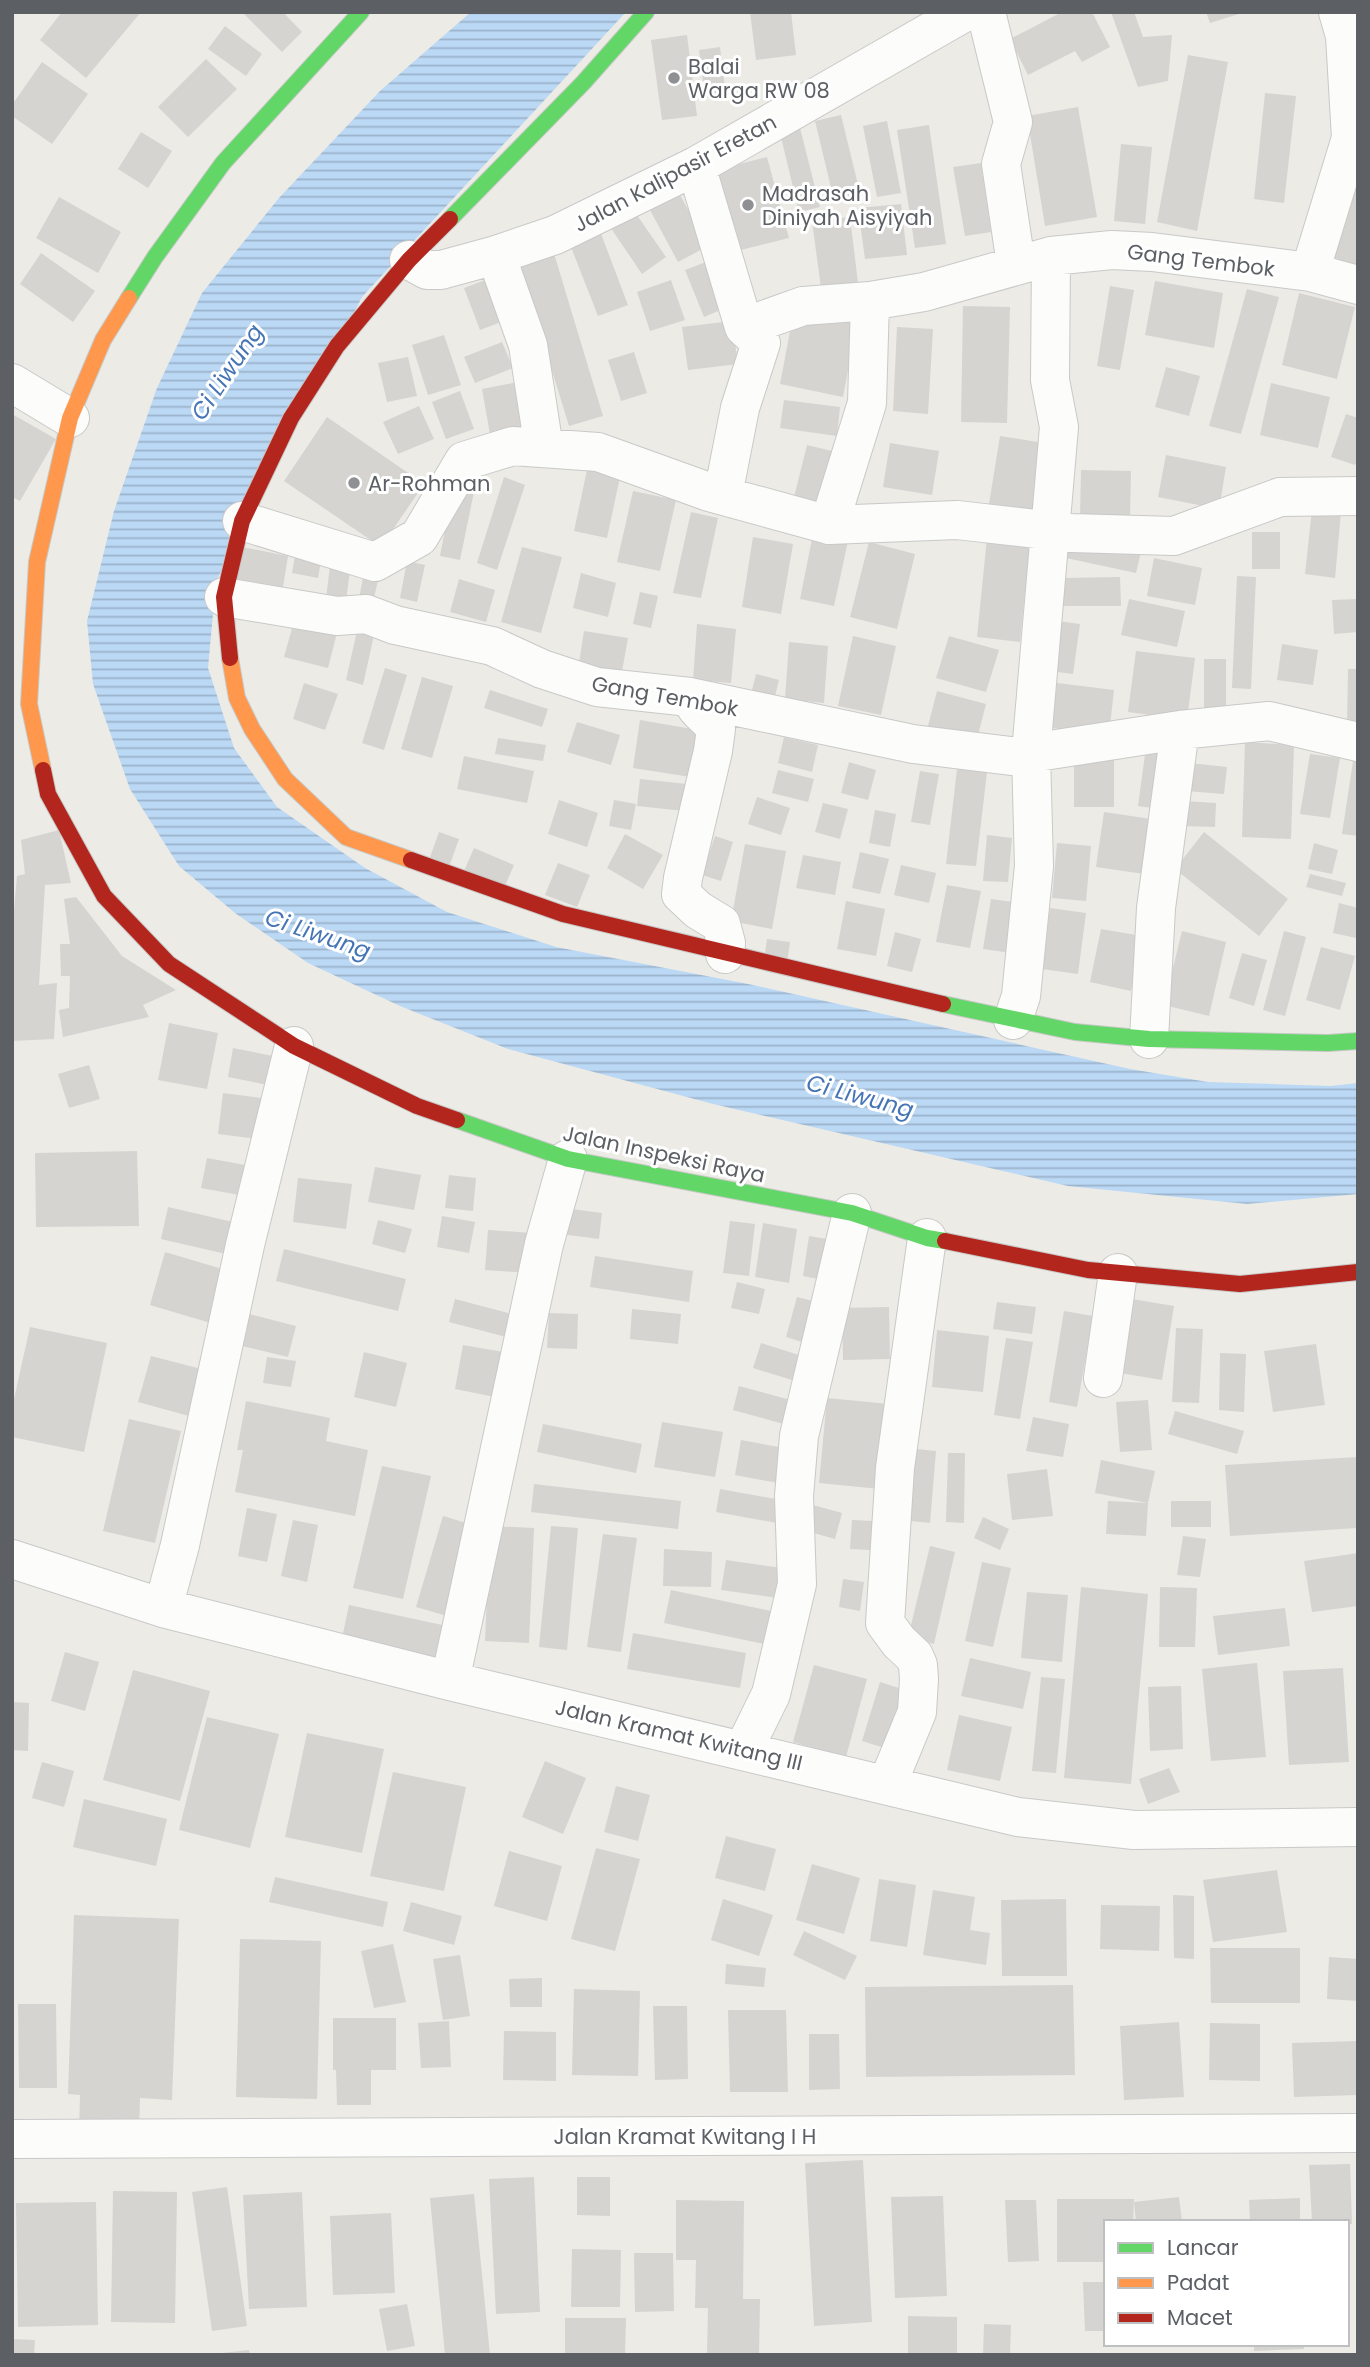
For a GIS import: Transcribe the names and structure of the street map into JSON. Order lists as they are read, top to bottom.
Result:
{
  "streets": {
    "street": [
      "Jalan Kalipasir Eretan",
      "Gang Tembok",
      "Jalan Inspeksi Raya",
      "Jalan Kramat Kwitang III",
      "Jalan Kramat Kwitang I H"
    ]
  },
  "water": ["Ci Liwung"],
  "places": ["Balai Warga RW 08", "Madrasah Diniyah Aisyiyah", "Ar-Rohman"],
  "legend": ["Lancar", "Padat", "Macet"]
}
